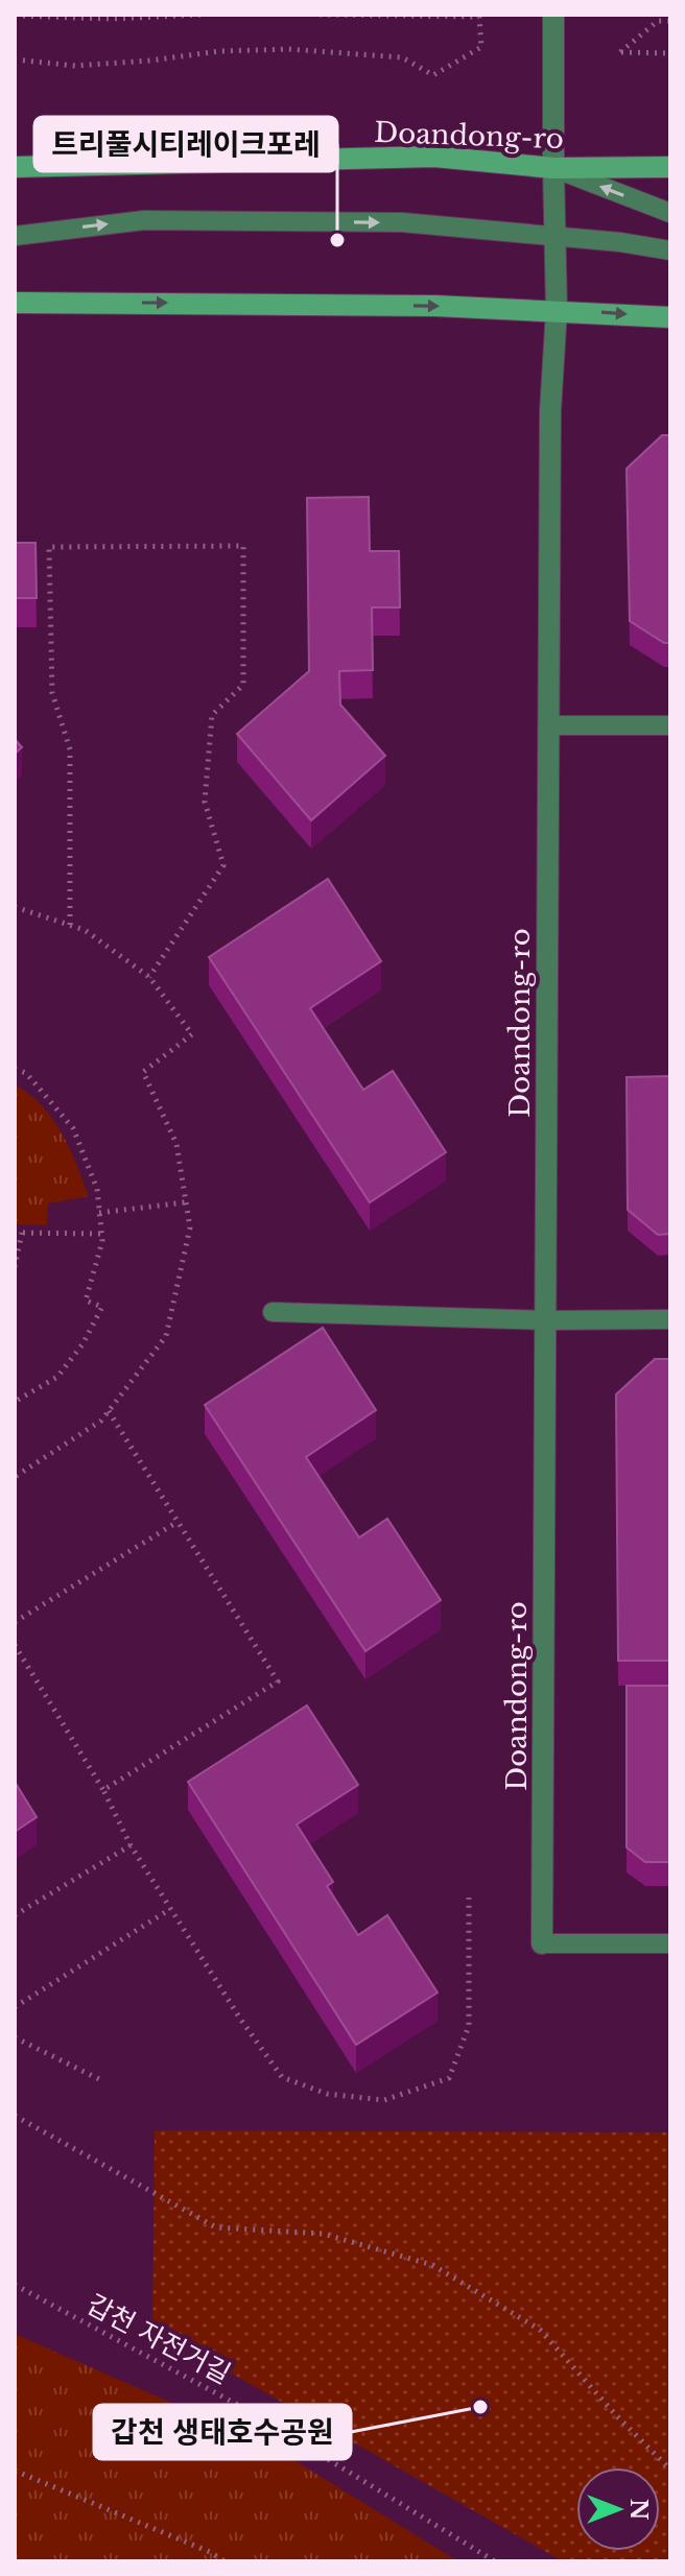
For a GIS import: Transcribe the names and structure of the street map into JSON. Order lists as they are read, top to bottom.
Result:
{
  "streets": {
    "main road": ["Doandong-ro"],
    "path": ["갑천 자전거길"]
  },
  "places": ["트리풀시티레이크포레", "갑천 생태호수공원"],
  "north": "right"
}
